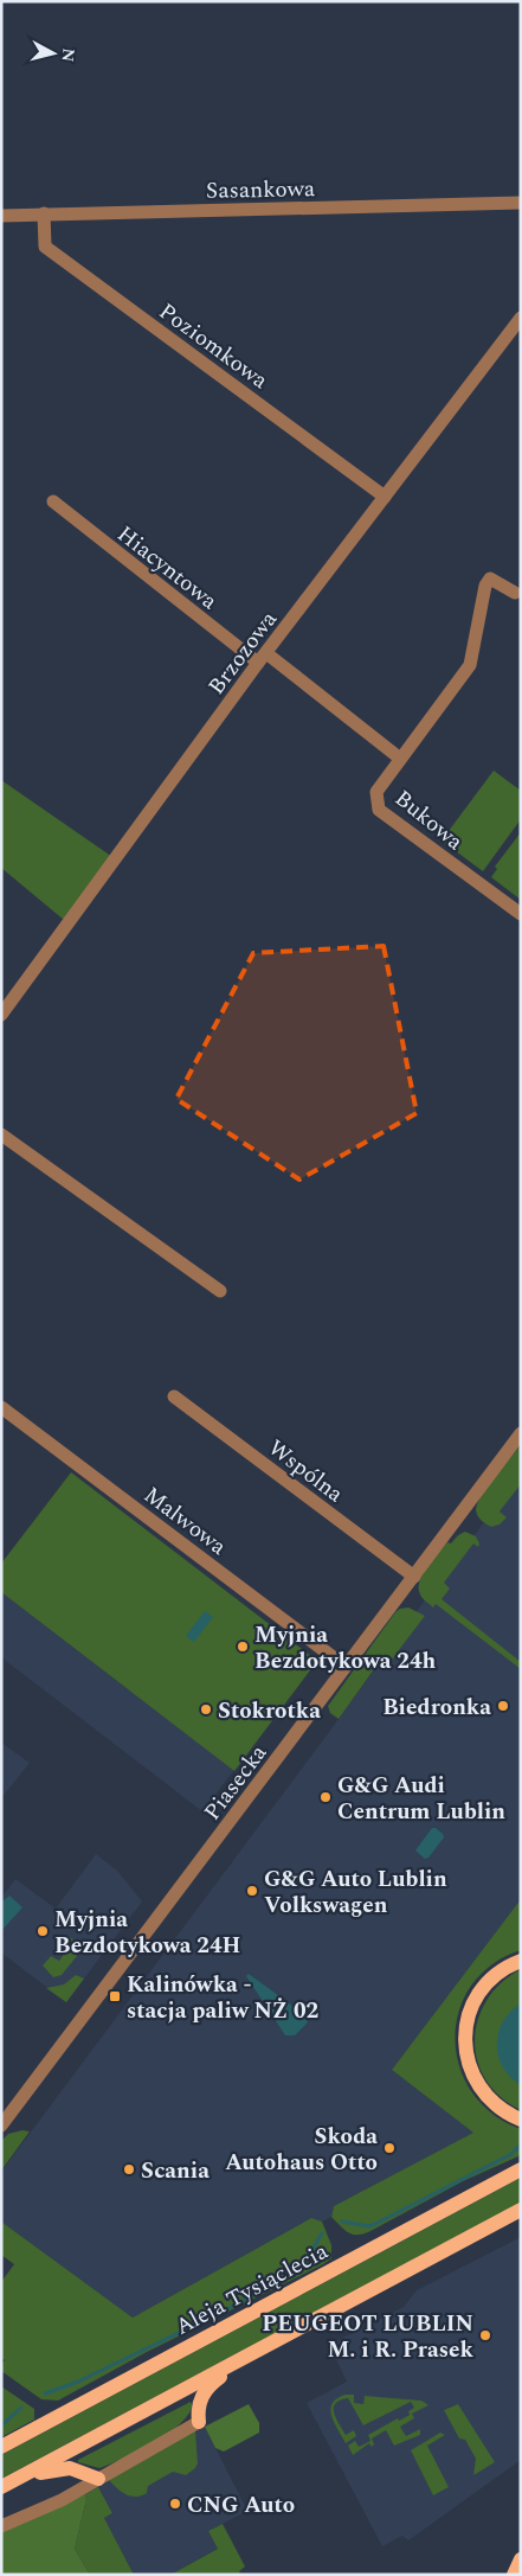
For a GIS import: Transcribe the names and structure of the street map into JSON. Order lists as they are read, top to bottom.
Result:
{
  "streets": {
    "main road": ["Aleja Tysiąclecia"],
    "street": [
      "Sasankowa",
      "Poziomkowa",
      "Hiacyntowa",
      "Brzozowa",
      "Bukowa",
      "Wspólna",
      "Malwowa",
      "Piasecka"
    ]
  },
  "crossings": [
    ["Sasankowa", "Poziomkowa"],
    ["Poziomkowa", "Brzozowa"],
    ["Hiacyntowa", "Brzozowa"],
    ["Hiacyntowa", "Bukowa"],
    ["Brzozowa", "Bukowa"],
    ["Wspólna", "Piasecka"],
    ["Malwowa", "Piasecka"]
  ],
  "places": {
    "other": [
      "Myjnia Bezdotykowa 24h",
      "Biedronka",
      "Stokrotka",
      "G&G Audi Centrum Lublin",
      "G&G Auto Lublin Volkswagen",
      "Myjnia Bezdotykowa 24H",
      "Skoda Autohaus Otto",
      "Scania",
      "PEUGEOT LUBLIN M. i R. Prasek",
      "CNG Auto"
    ],
    "transit": ["Kalinówka - stacja paliw NŻ 02"]
  },
  "north": "right"
}
